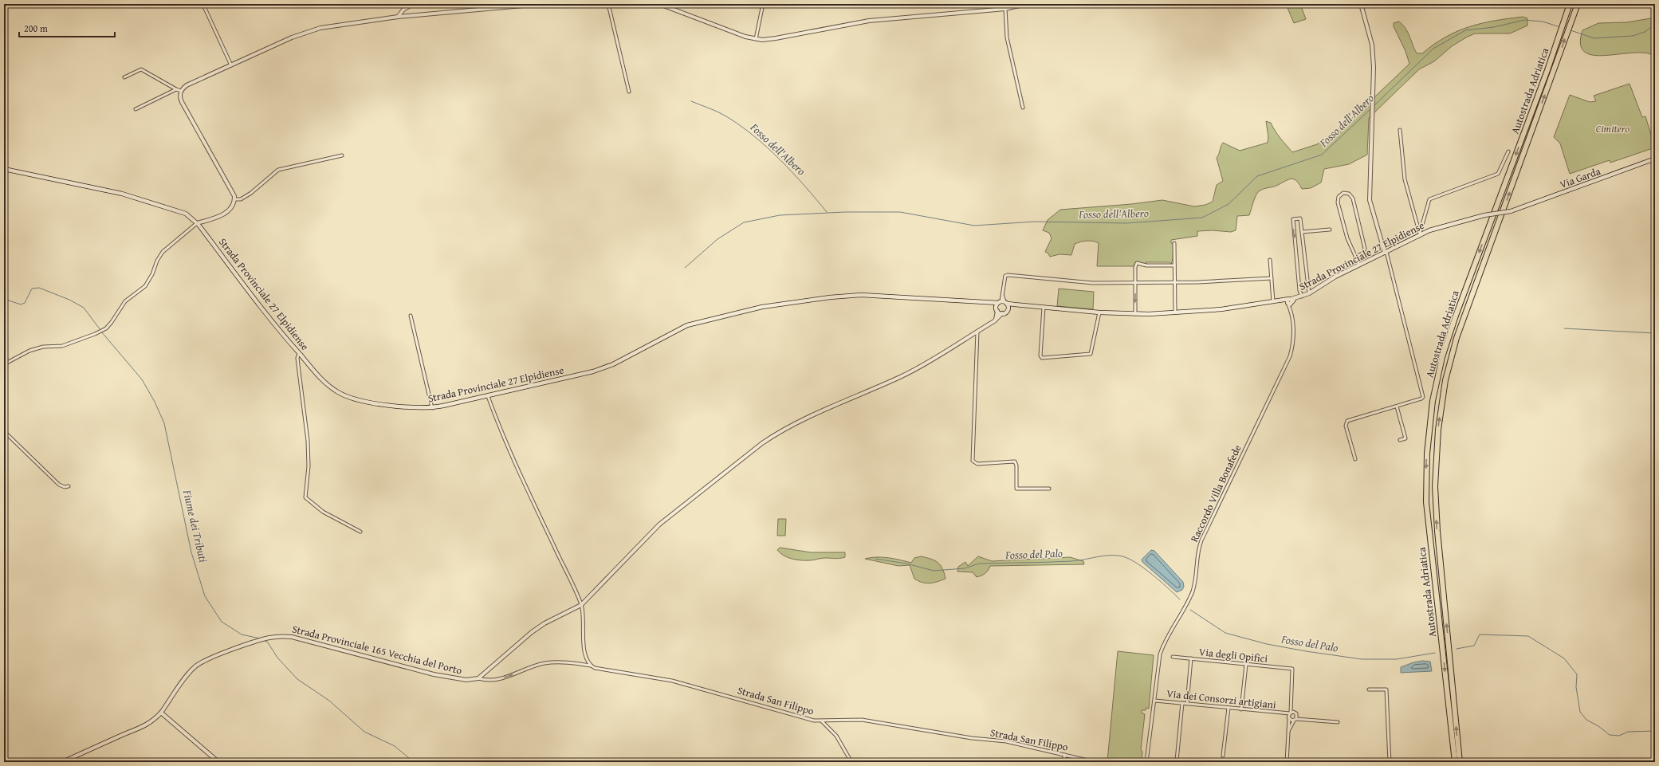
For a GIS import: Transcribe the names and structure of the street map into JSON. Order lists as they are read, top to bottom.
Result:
{
  "streets": {
    "highway": ["Autostrada Adriatica"],
    "main road": ["Via Garda", "Strada Provinciale 27 Elpidiense", "Strada Provinciale 165 Vecchia del Porto"],
    "street": [
      "Raccordo Villa Bonafede",
      "Via degli Opifici",
      "Via dei Consorzi artigiani",
      "Strada San Filippo"
    ]
  },
  "crossings": [
    ["Via Garda", "Strada Provinciale 27 Elpidiense"],
    ["Strada Provinciale 27 Elpidiense", "Raccordo Villa Bonafede"],
    ["Raccordo Villa Bonafede", "Via dei Consorzi artigiani"],
    ["Strada Provinciale 165 Vecchia del Porto", "Strada San Filippo"]
  ],
  "water": ["Fosso dell'Albero", "Fiume dei Tributi", "Fosso del Palo"],
  "parks": ["Cimitero"],
  "scale_bar": "200 m"
}
